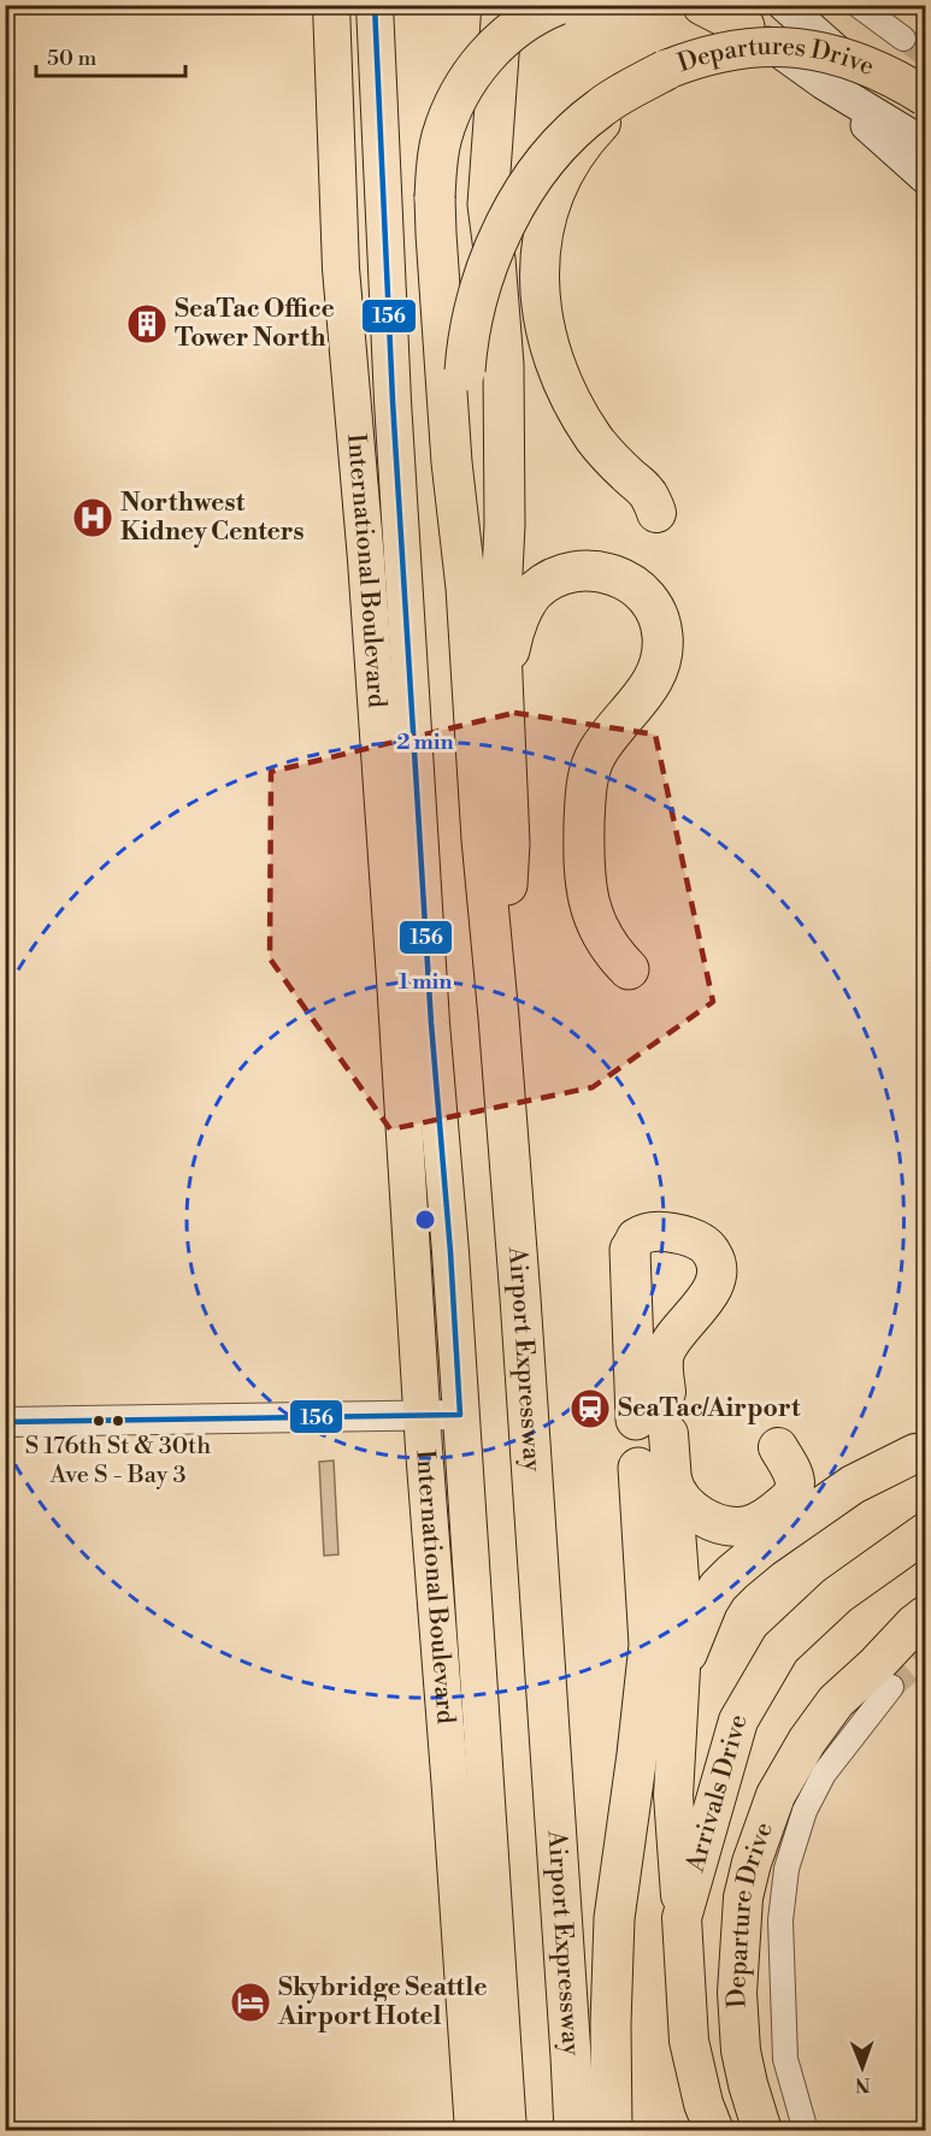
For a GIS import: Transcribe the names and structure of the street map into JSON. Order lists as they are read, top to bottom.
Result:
{
  "streets": {
    "highway": [
      "Departures Drive",
      "Airport Expressway",
      "Arrivals Drive",
      "Departure Drive"
    ],
    "main road": ["International Boulevard"]
  },
  "places": {
    "building": ["SeaTac Office Tower North"],
    "hospital": ["Northwest Kidney Centers"],
    "station": ["SeaTac/Airport"],
    "other": ["S 176th St & 30th Ave S - Bay 3"],
    "hotel": ["Skybridge Seattle Airport Hotel"]
  },
  "lines": ["transit line 156"],
  "scale_bar": "50 m",
  "north": "bottom",
  "rings": ["2 min", "1 min"]
}
